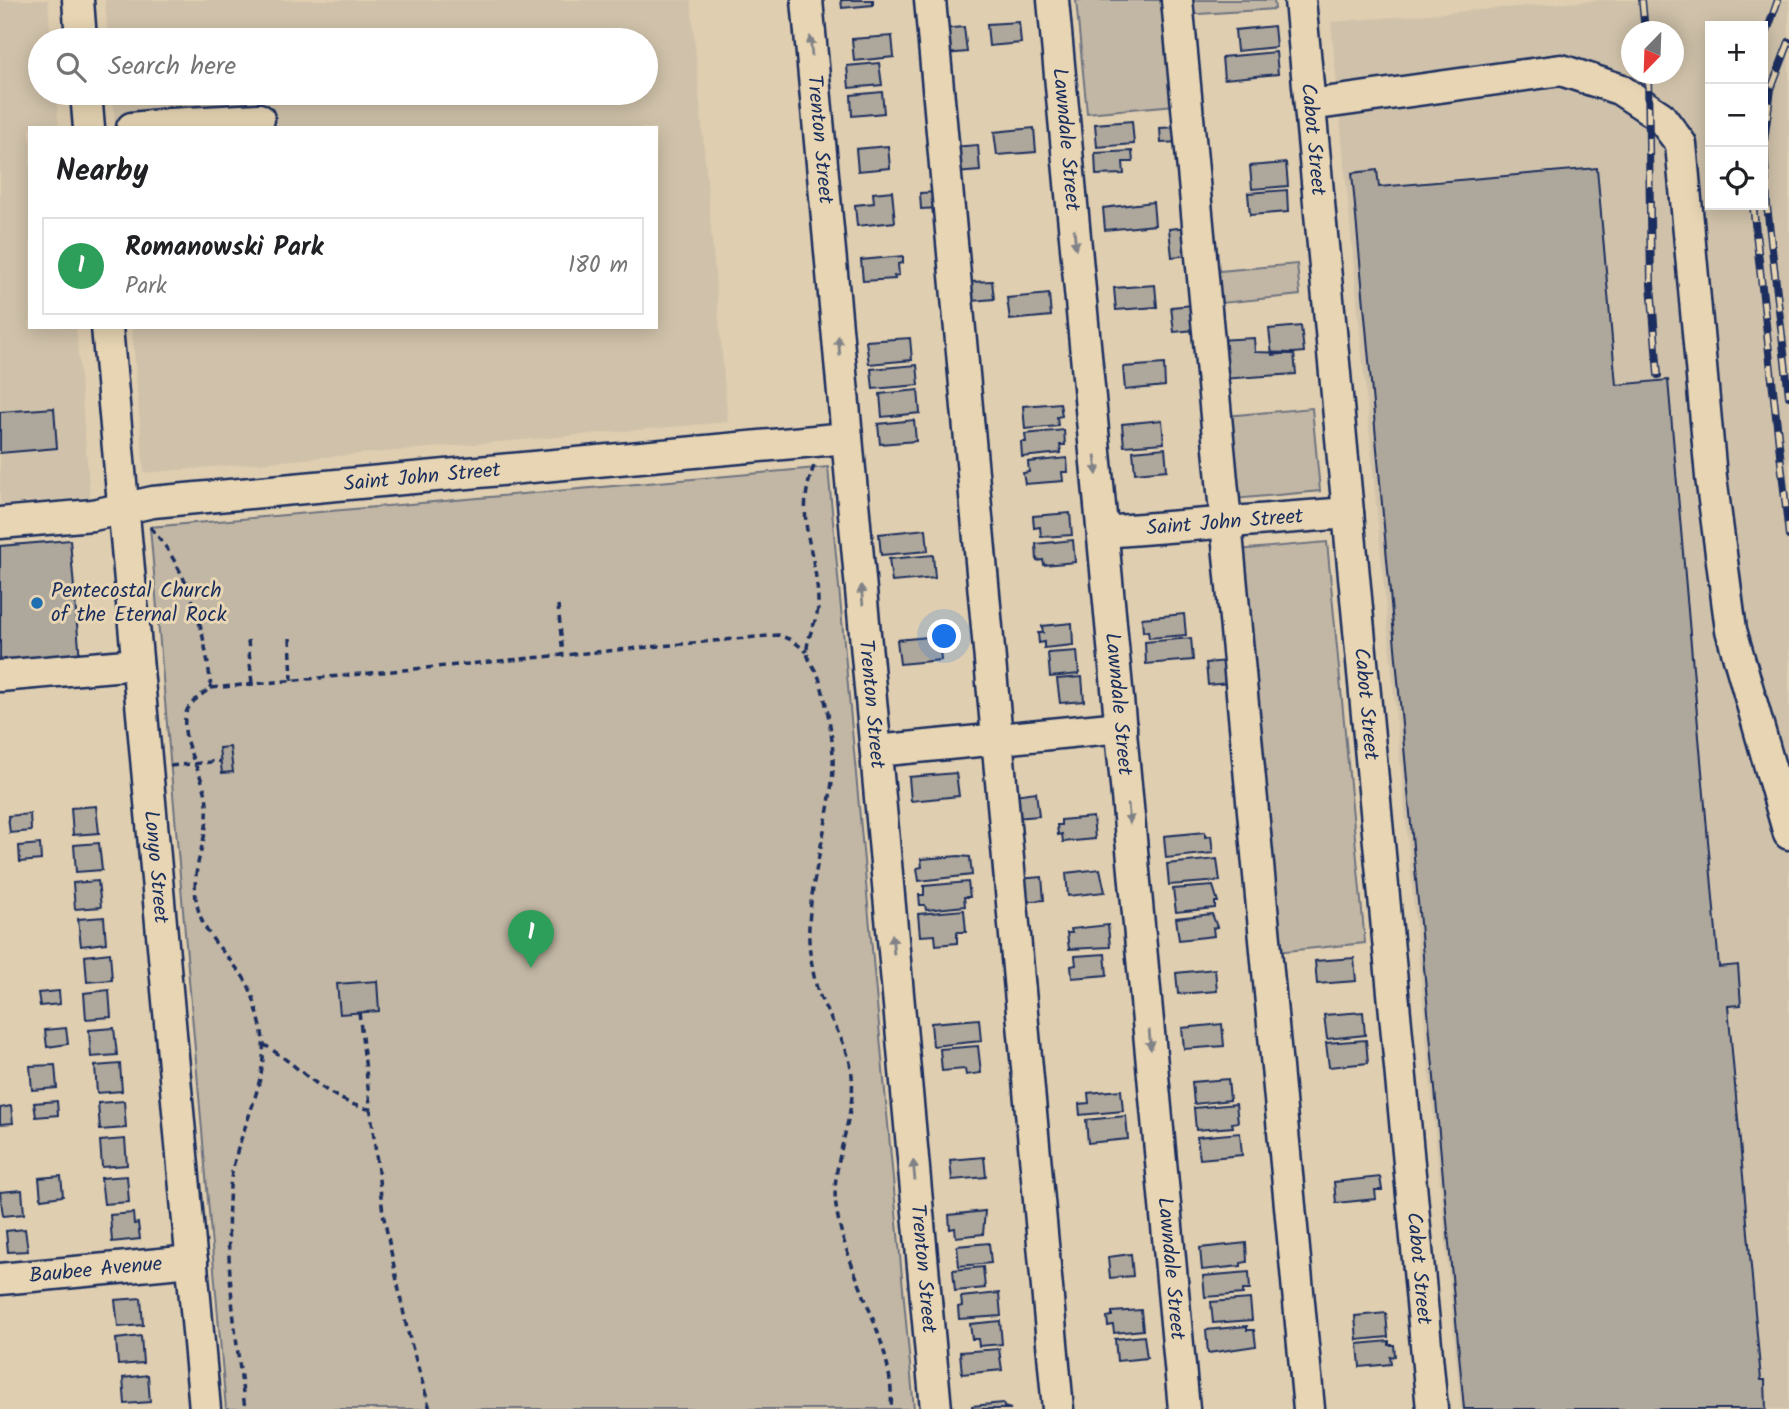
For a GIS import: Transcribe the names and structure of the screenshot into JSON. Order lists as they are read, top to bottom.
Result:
{
  "streets": {
    "street": [
      "Trenton Street",
      "Lawndale Street",
      "Cabot Street",
      "Saint John Street",
      "Lonyo Street",
      "Baubee Avenue"
    ]
  },
  "crossings": [
    ["Trenton Street", "Saint John Street"],
    ["Lawndale Street", "Saint John Street"],
    ["Cabot Street", "Saint John Street"],
    ["Saint John Street", "Lonyo Street"],
    ["Lonyo Street", "Baubee Avenue"]
  ],
  "places": ["Pentecostal Church of the Eternal Rock"],
  "north": "bottom left",
  "page": {
    "map_buttons": ["+", "−"],
    "search": "Search here",
    "heading": "Nearby",
    "list": [
      {
        "mark": "1",
        "name": "Romanowski Park",
        "note": "Park",
        "value": "180 m"
      }
    ],
    "pins": "1"
  }
}
